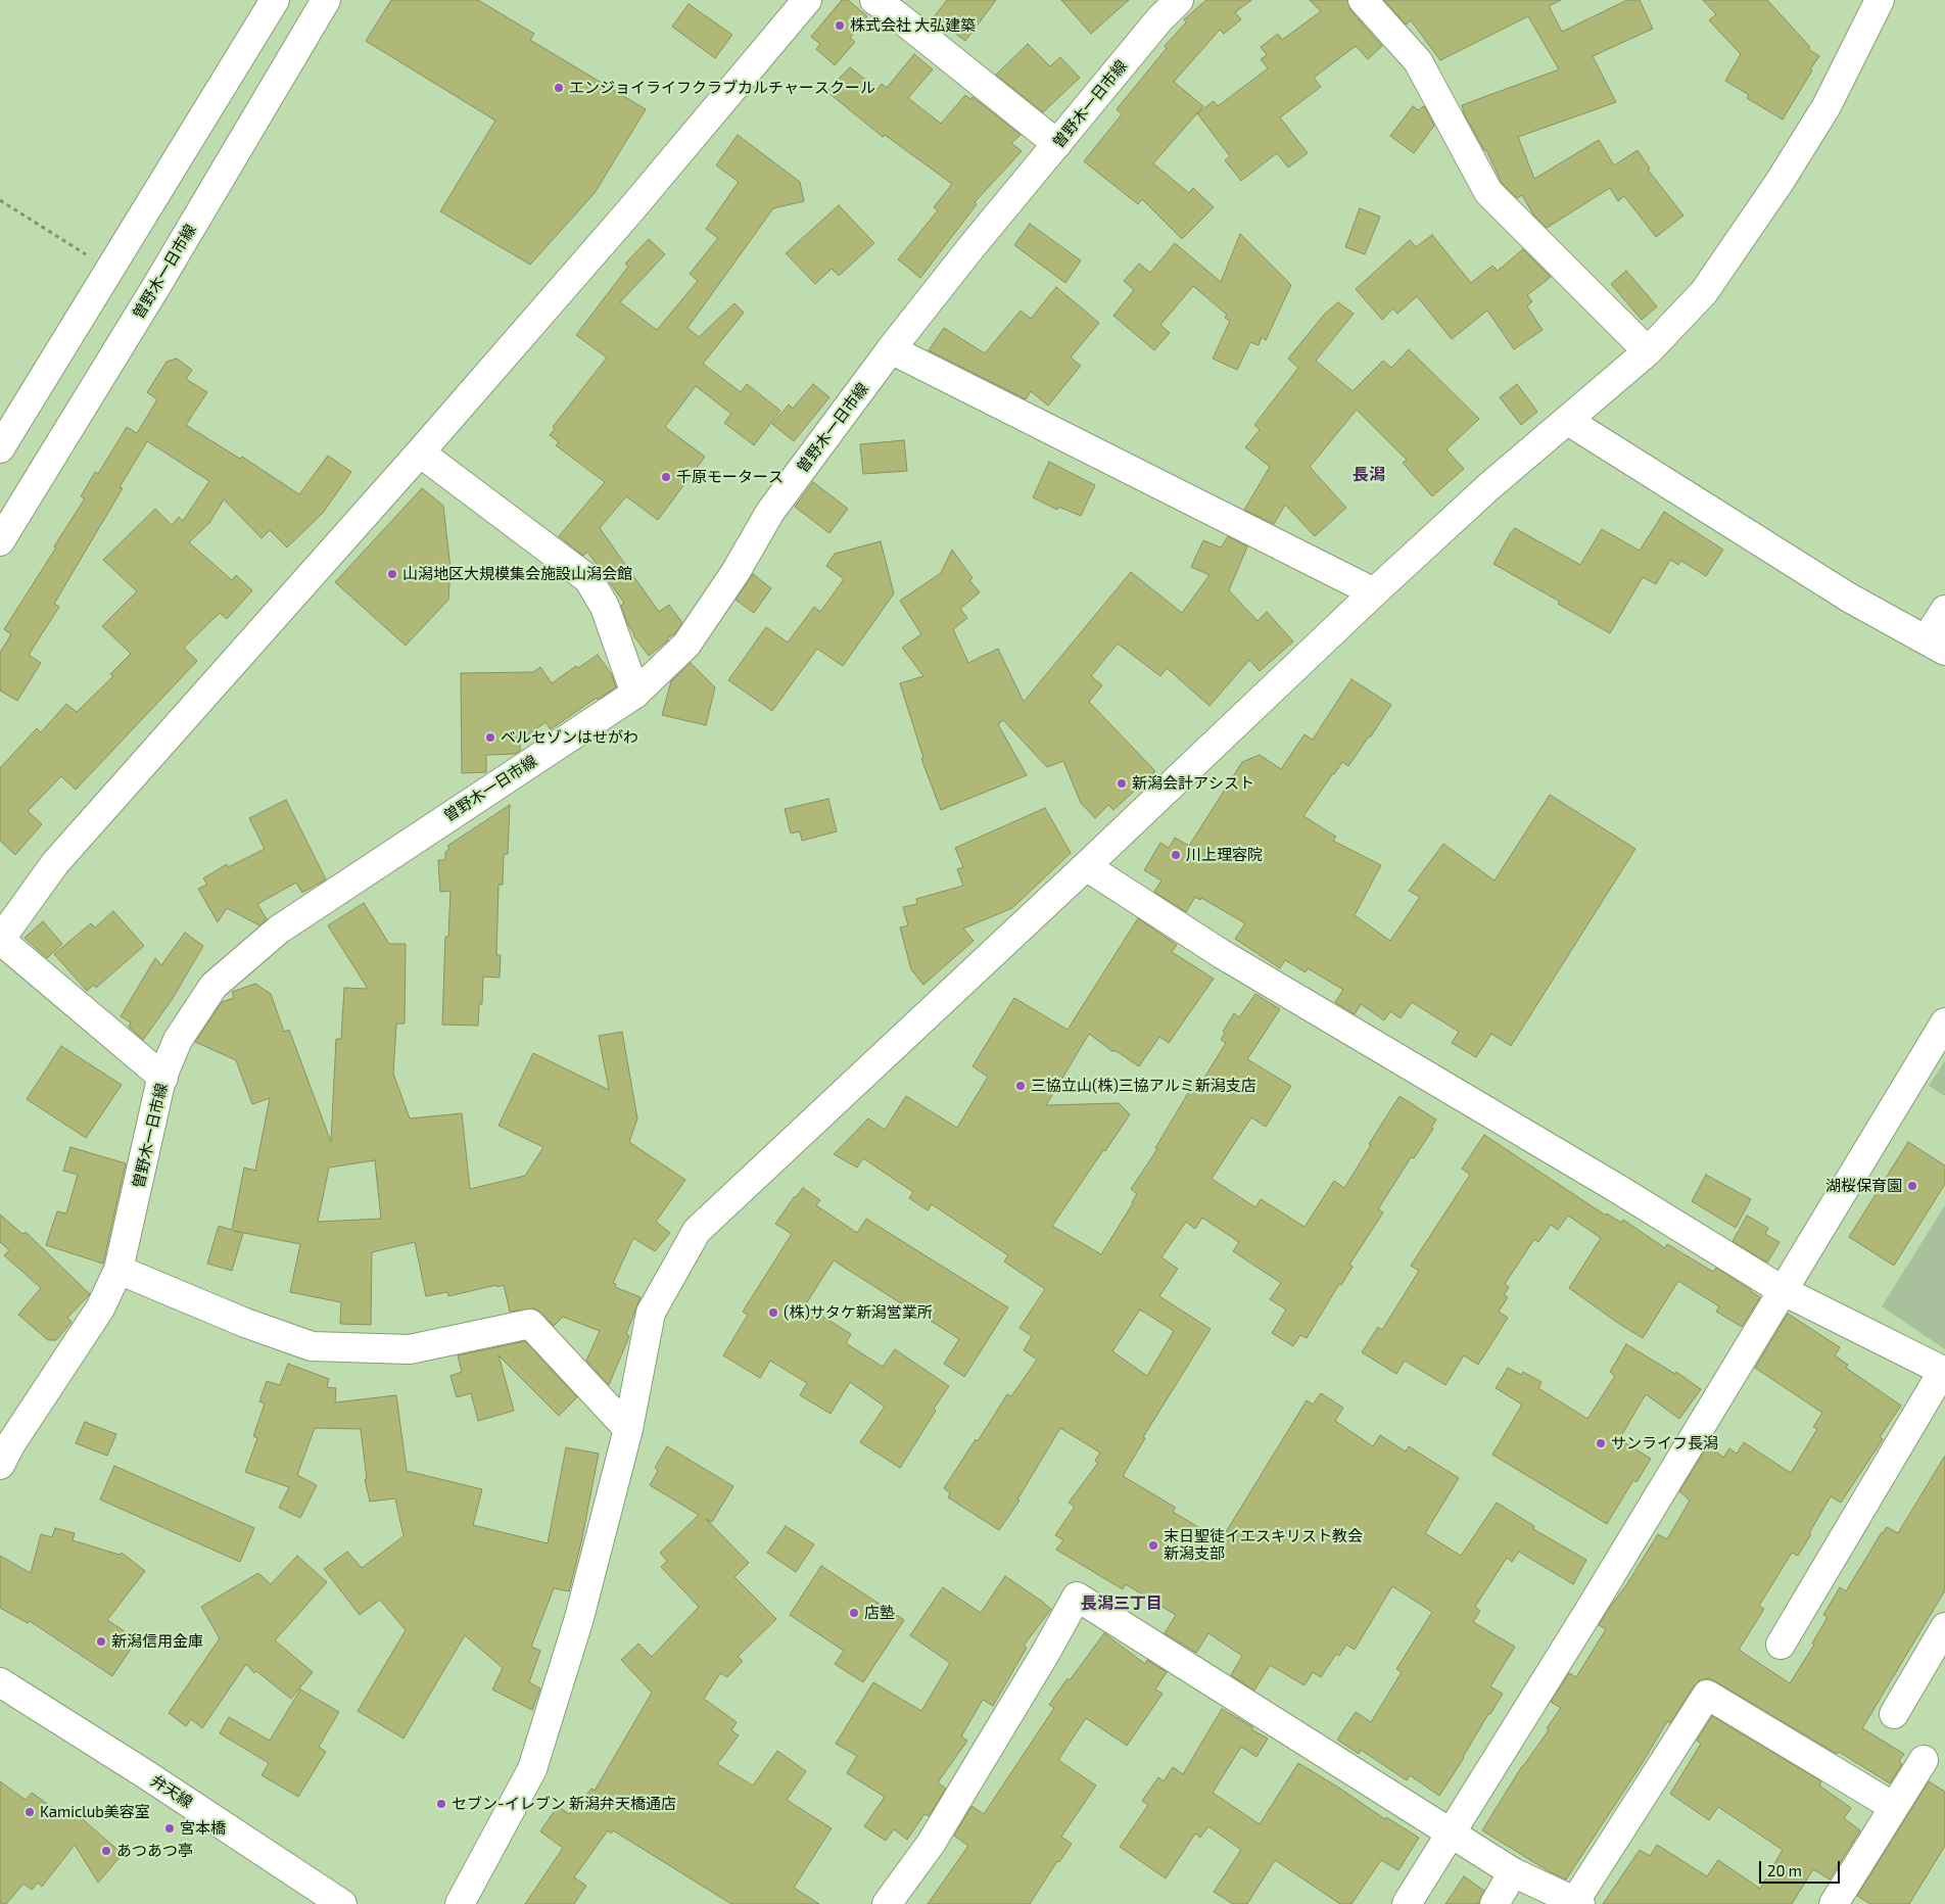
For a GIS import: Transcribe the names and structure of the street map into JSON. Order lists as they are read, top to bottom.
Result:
{
  "streets": {
    "street": ["曽野木一日市線", "弁天線"]
  },
  "districts": ["長潟", "長潟三丁目"],
  "places": [
    "株式会社 大弘建築",
    "エンジョイライフクラブカルチャースクール",
    "千原モータース",
    "山潟地区大規模集会施設山潟会館",
    "ベルセゾンはせがわ",
    "新潟会計アシスト",
    "川上理容院",
    "三協立山(株)三協アルミ新潟支店",
    "湖桜保育園",
    "(株)サタケ新潟営業所",
    "サンライフ長潟",
    "末日聖徒イエスキリスト教会 新潟支部",
    "店塾",
    "新潟信用金庫",
    "セブン-イレブン 新潟弁天橋通店",
    "Kamiclub美容室",
    "宮本橋",
    "あつあつ亭"
  ],
  "scale_bar": "20 m"
}
